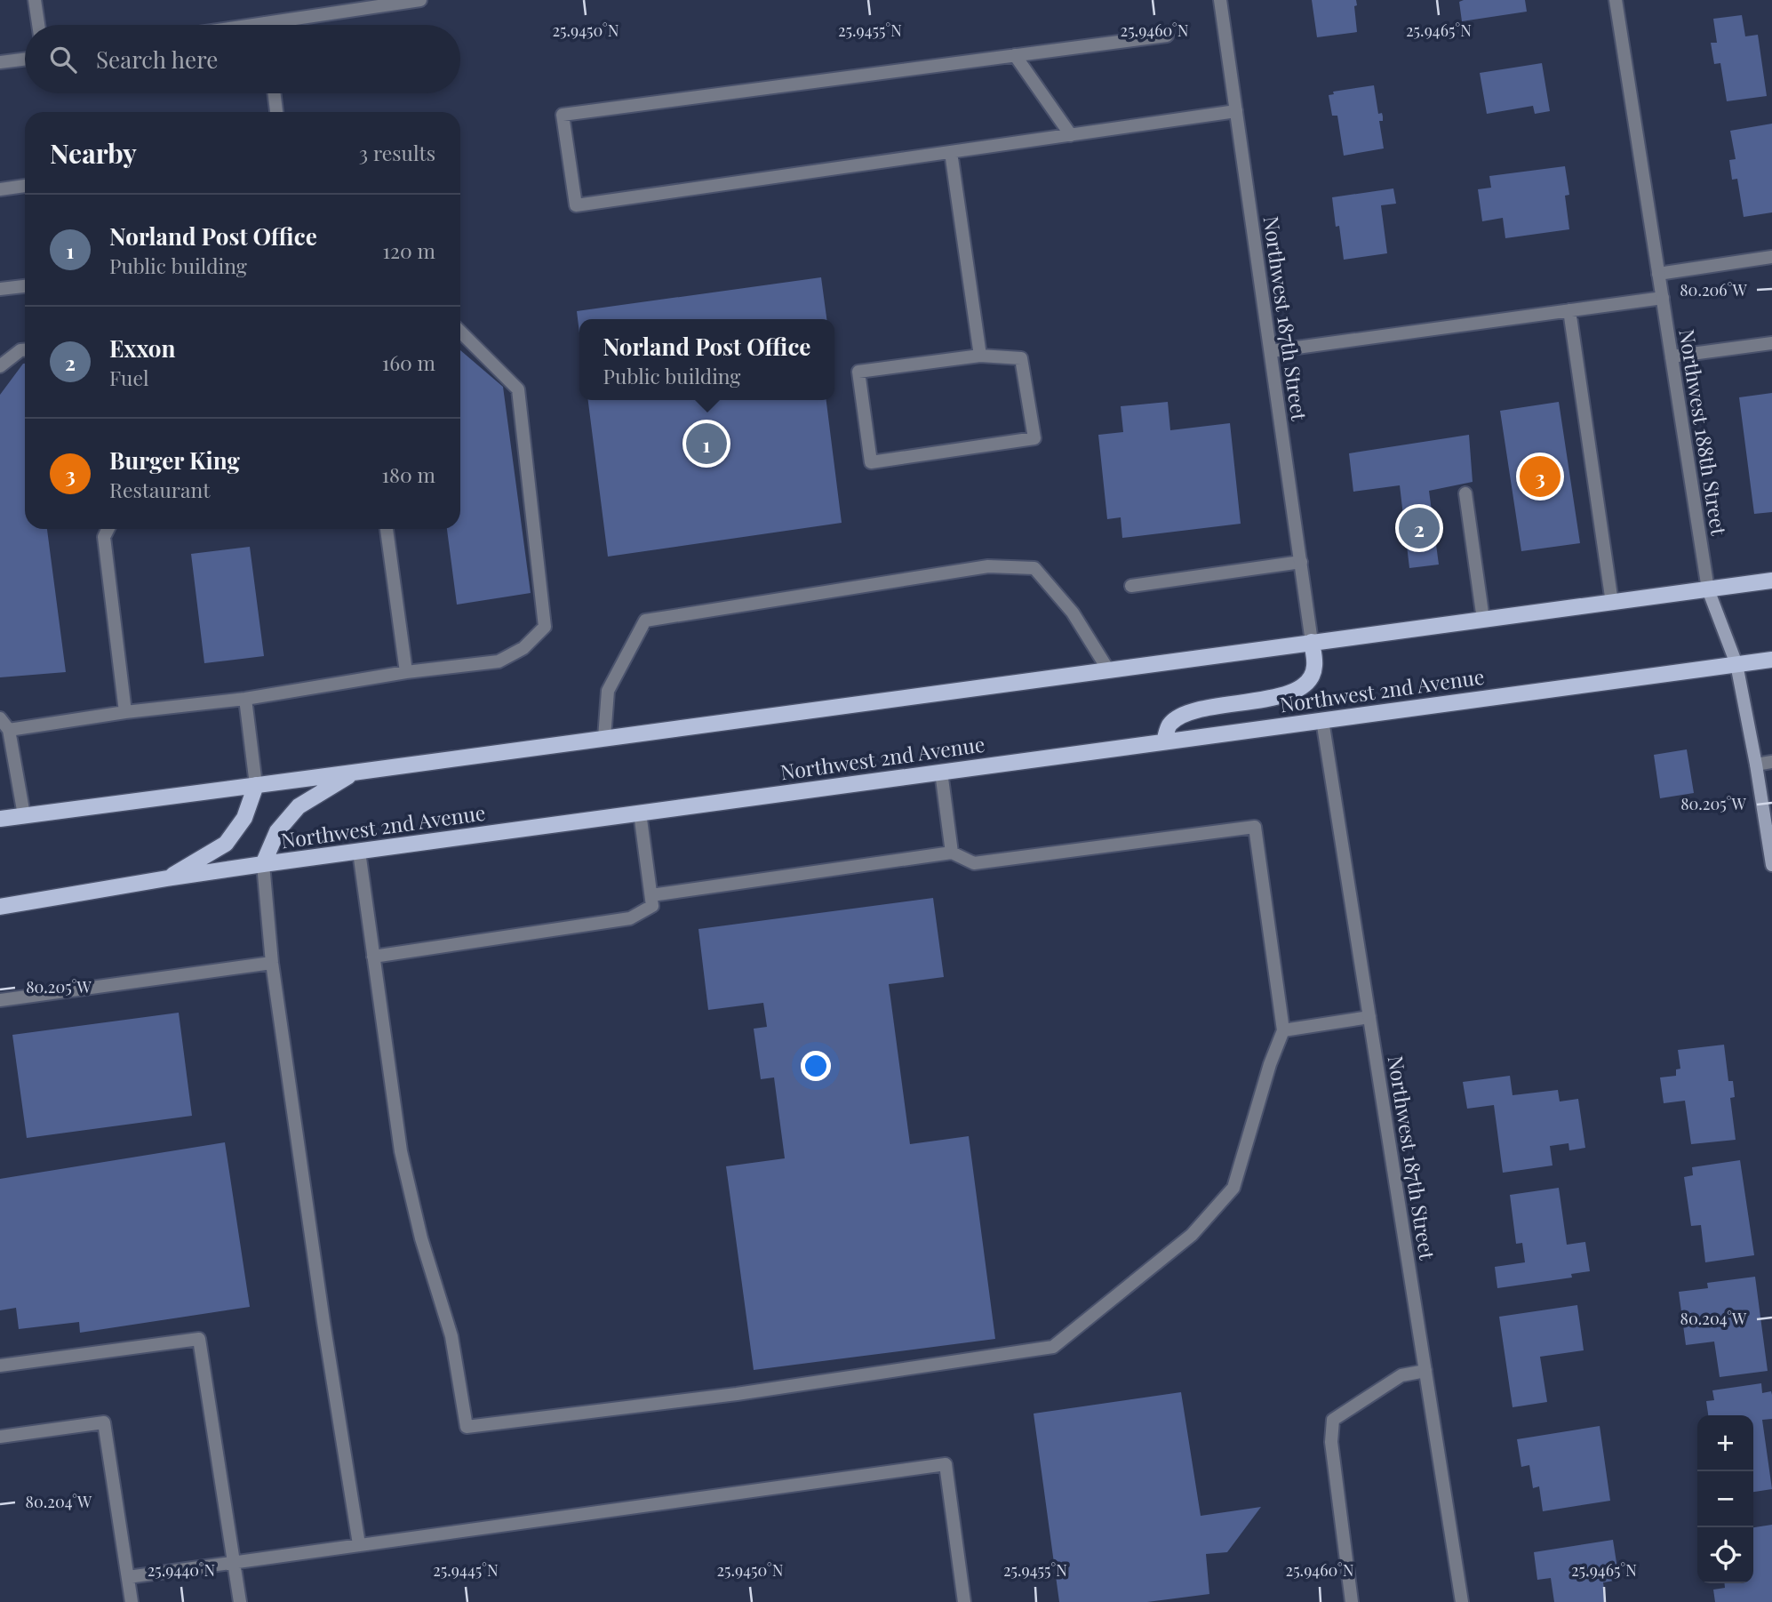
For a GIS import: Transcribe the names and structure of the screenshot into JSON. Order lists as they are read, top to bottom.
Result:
{
  "streets": {
    "main road": ["Northwest 2nd Avenue"],
    "street": ["Northwest 187th Street", "Northwest 188th Street"]
  },
  "crossings": [
    ["Northwest 187th Street", "Northwest 2nd Avenue"],
    ["Northwest 188th Street", "Northwest 2nd Avenue"]
  ],
  "page": {
    "search": "Search here",
    "heading": ["Nearby", "3 results"],
    "list": [
      {
        "mark": "1",
        "name": "Norland Post Office",
        "note": "Public building",
        "value": "120 m"
      },
      {
        "mark": "2",
        "name": "Exxon",
        "note": "Fuel",
        "value": "160 m"
      },
      {
        "mark": "3",
        "name": "Burger King",
        "note": "Restaurant",
        "value": "180 m"
      }
    ],
    "popup": ["Norland Post Office", "Public building"],
    "pins": ["1", "3", "2"],
    "map_buttons": ["+", "−"]
  },
  "coordinates": [
    "25.9450°N",
    "25.9455°N",
    "25.9460°N",
    "25.9465°N",
    "80.206°W",
    "80.205°W",
    "80.204°W",
    "25.9440°N",
    "25.9445°N"
  ]
}
